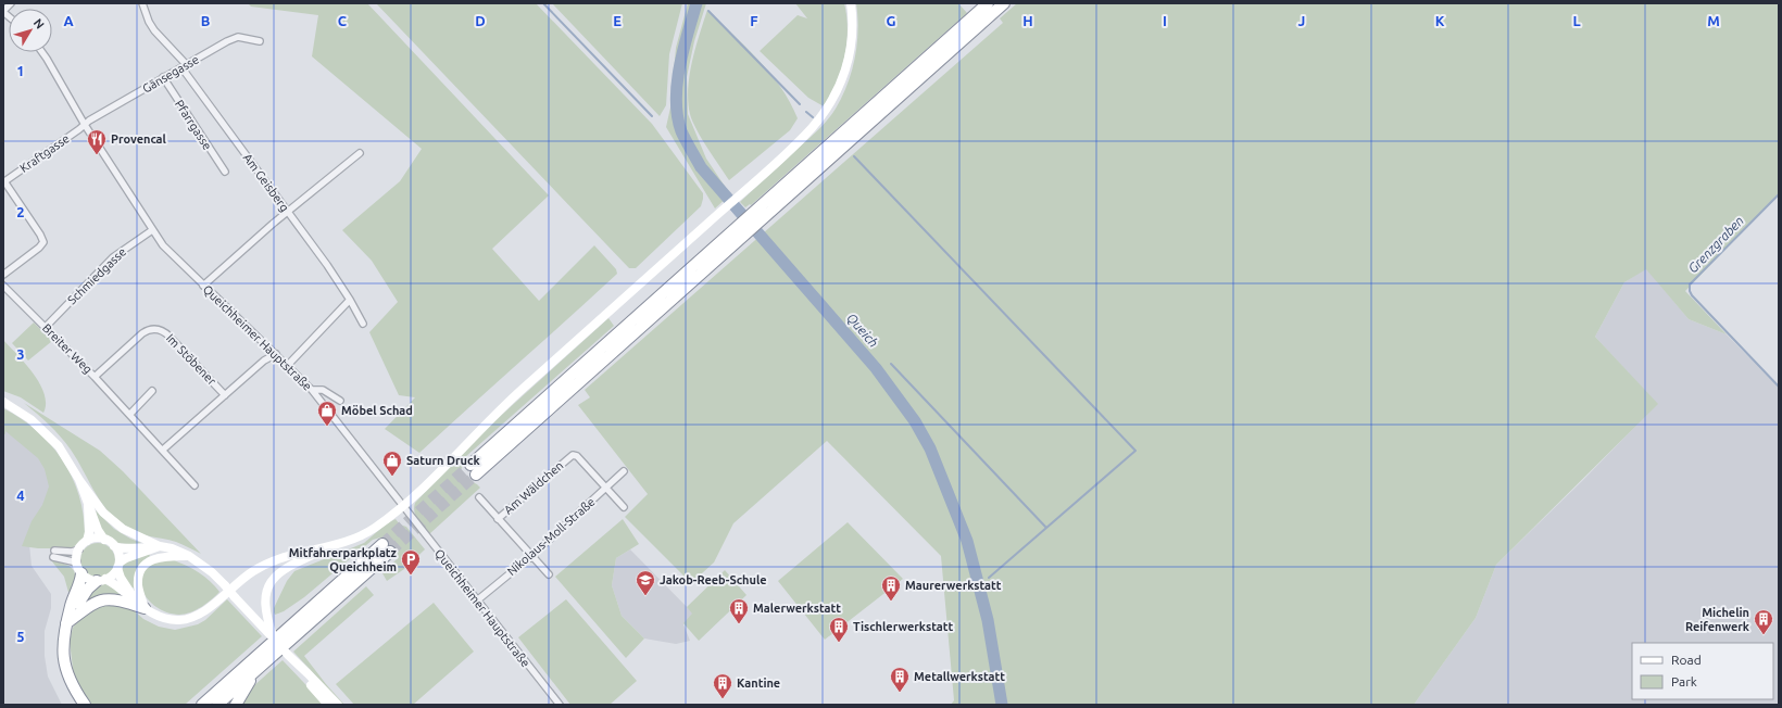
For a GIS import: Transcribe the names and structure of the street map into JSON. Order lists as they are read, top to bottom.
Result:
{
  "streets": {
    "street": [
      "Gänsegasse",
      "Pfarrgasse",
      "Kraftgasse",
      "Am Geisberg",
      "Schmiedgasse",
      "Queichheimer Hauptstraße",
      "Breiter Weg",
      "Im Stöbener",
      "Am Wäldchen",
      "Nikolaus-Moll-Straße"
    ]
  },
  "crossings": [
    ["Gänsegasse", "Pfarrgasse"],
    ["Gänsegasse", "Kraftgasse"],
    ["Gänsegasse", "Am Geisberg"],
    ["Gänsegasse", "Queichheimer Hauptstraße"],
    ["Kraftgasse", "Queichheimer Hauptstraße"],
    ["Schmiedgasse", "Queichheimer Hauptstraße"],
    ["Schmiedgasse", "Breiter Weg"],
    ["Queichheimer Hauptstraße", "Im Stöbener"],
    ["Queichheimer Hauptstraße", "Nikolaus-Moll-Straße"],
    ["Breiter Weg", "Im Stöbener"],
    ["Am Wäldchen", "Nikolaus-Moll-Straße"]
  ],
  "water": ["Grenzgraben", "Queich"],
  "places": {
    "restaurant": ["Provencal"],
    "shop": ["Möbel Schad", "Saturn Druck"],
    "parking": ["Mitfahrerparkplatz Queichheim"],
    "school or university": ["Jakob-Reeb-Schule"],
    "building": [
      "Maurerwerkstatt",
      "Malerwerkstatt",
      "Michelin Reifenwerk",
      "Tischlerwerkstatt",
      "Metallwerkstatt",
      "Kantine"
    ]
  },
  "legend": ["Road", "Park"],
  "north": "top right",
  "grid": {
    "columns": [
      "A",
      "B",
      "C",
      "D",
      "E",
      "F",
      "G",
      "H",
      "I",
      "J",
      "K",
      "L",
      "M"
    ],
    "rows": [
      "1",
      "2",
      "3",
      "4",
      "5"
    ]
  }
}
